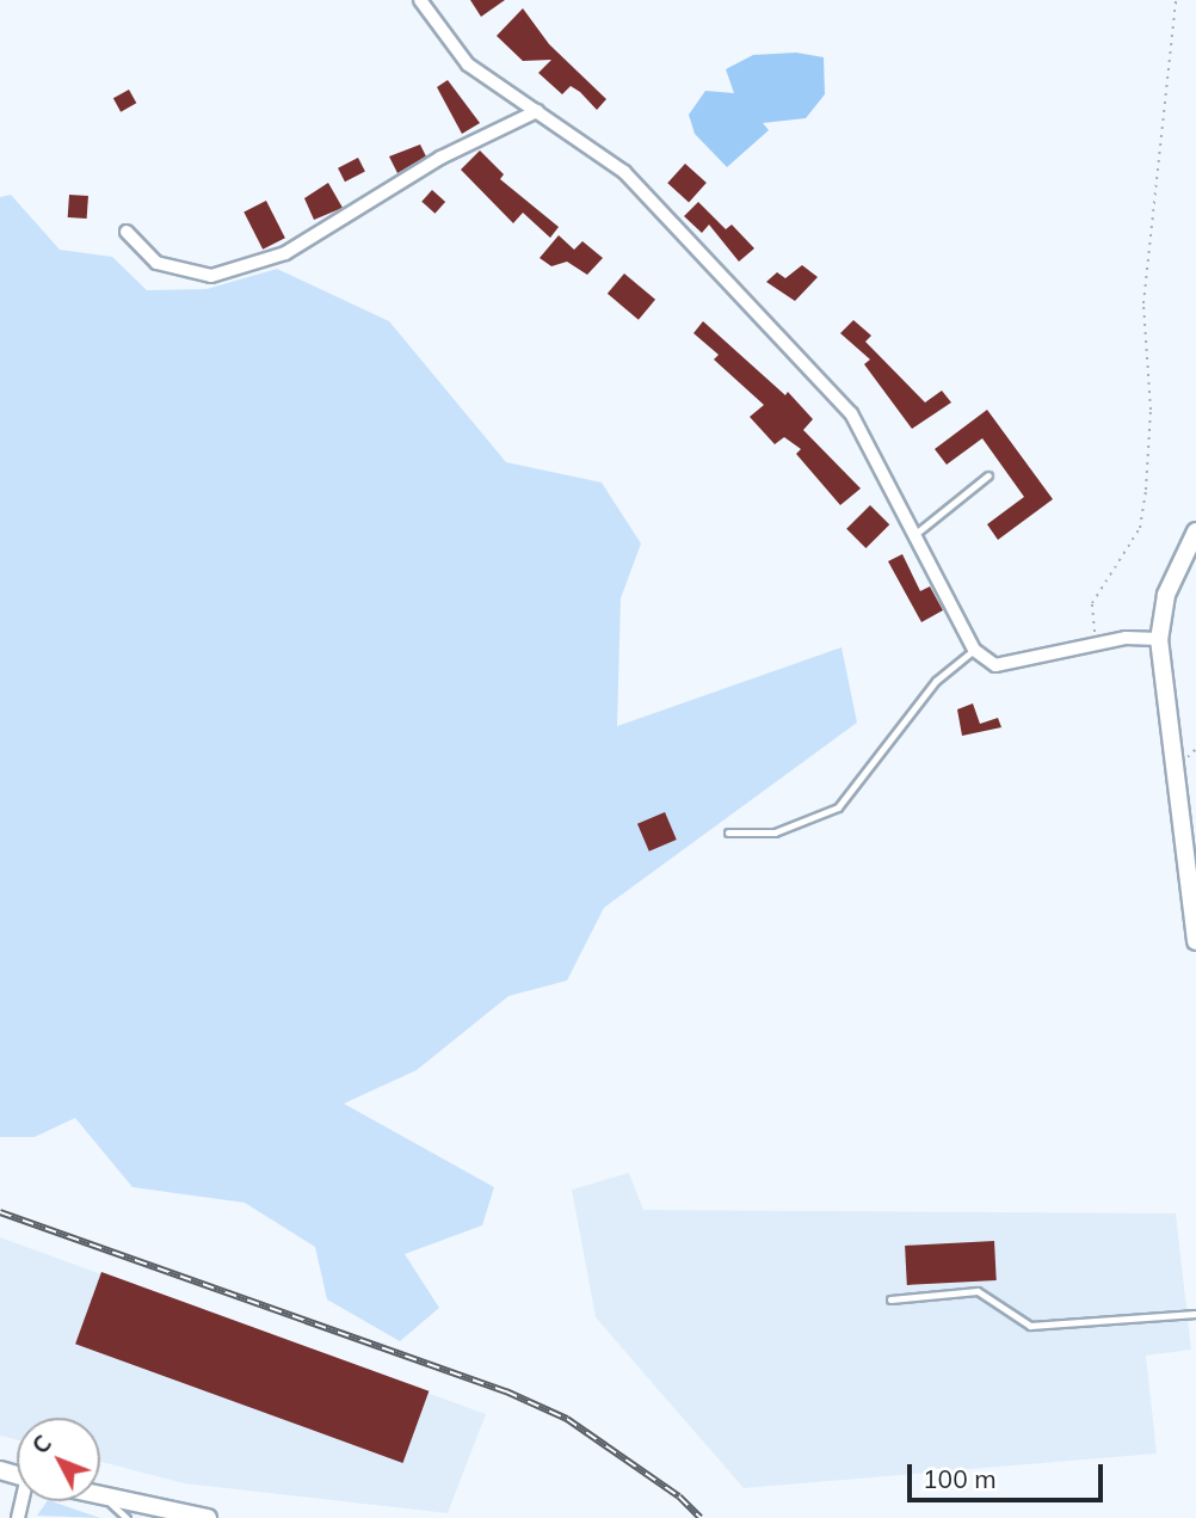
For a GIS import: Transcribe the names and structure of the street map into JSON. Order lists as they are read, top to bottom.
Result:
{
  "scale_bar": "100 m",
  "north": "top left"
}
